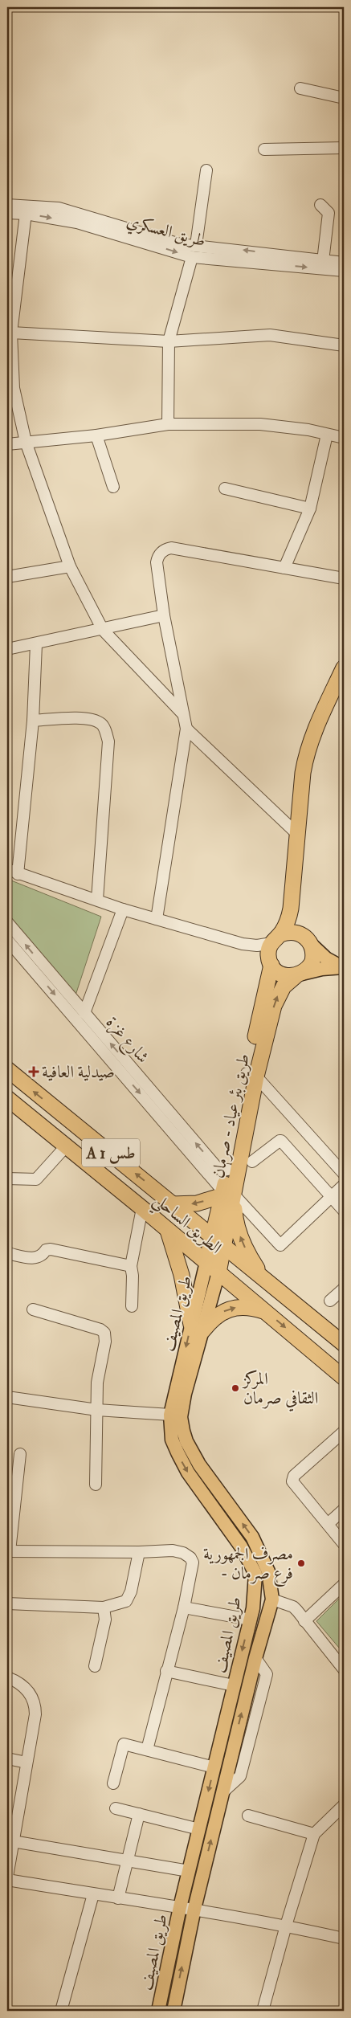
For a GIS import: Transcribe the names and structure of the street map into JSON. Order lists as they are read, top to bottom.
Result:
{
  "streets": {
    "highway": ["طريق بئر عياد - صرمان", "A 1 طس", "الطريق الساحلي"],
    "main road": ["طريق المصيف"],
    "street": ["طريق العسكري", "شارع غزة"]
  },
  "crossings": [
    ["شارع غزة", "طريق بئر عياد - صرمان"],
    ["طريق بئر عياد - صرمان", "الطريق الساحلي"],
    ["طريق بئر عياد - صرمان", "طريق المصيف"],
    ["الطريق الساحلي", "طريق المصيف"]
  ],
  "places": {
    "health": ["صيدلية العافية"],
    "other": ["المركز الثقافي صرمان", "مصرف الجمهورية - فرع صرمان"]
  }
}
